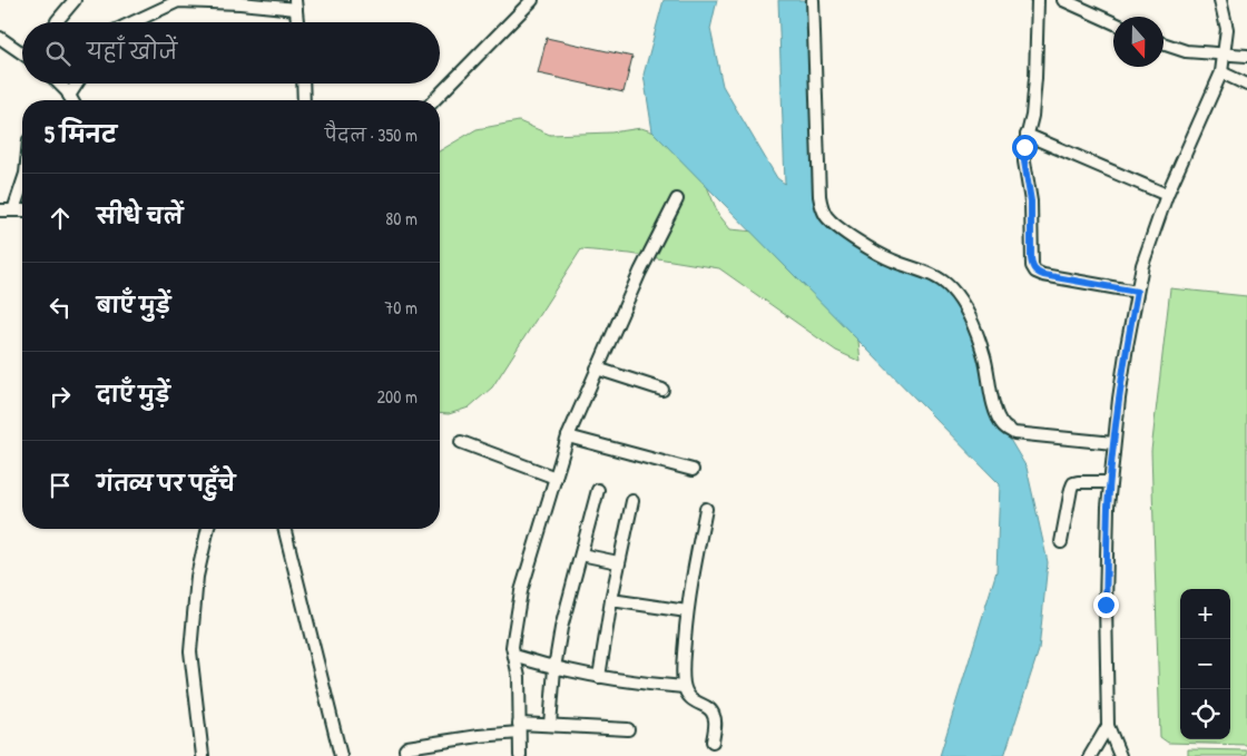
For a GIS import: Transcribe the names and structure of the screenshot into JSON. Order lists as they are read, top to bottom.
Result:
{
  "north": "bottom",
  "page": {
    "search": "यहाँ खोजें",
    "heading": ["5 मिनट", "पैदल · 350 m"],
    "list": [
      ["सीधे चलें", "80 m"],
      ["बाएँ मुड़ें", "70 m"],
      ["दाएँ मुड़ें", "200 m"],
      "गंतव्य पर पहुँचे"
    ],
    "map_buttons": ["+", "−"]
  }
}
